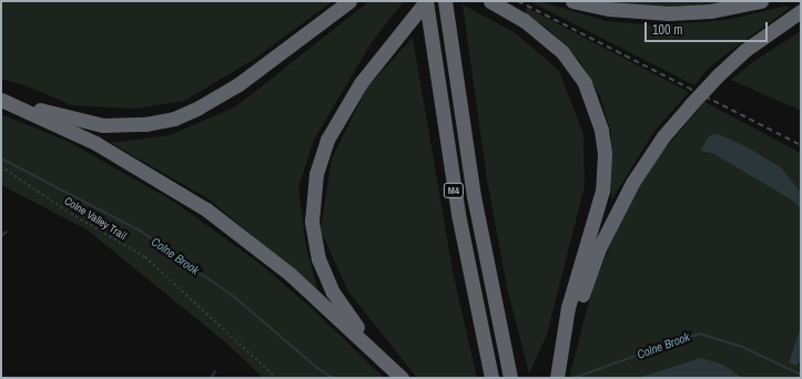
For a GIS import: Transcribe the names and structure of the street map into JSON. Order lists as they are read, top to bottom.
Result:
{
  "streets": {
    "highway": ["M4"],
    "path": ["Colne Valley Trail"]
  },
  "water": ["Colne Brook"],
  "scale_bar": "100 m"
}
